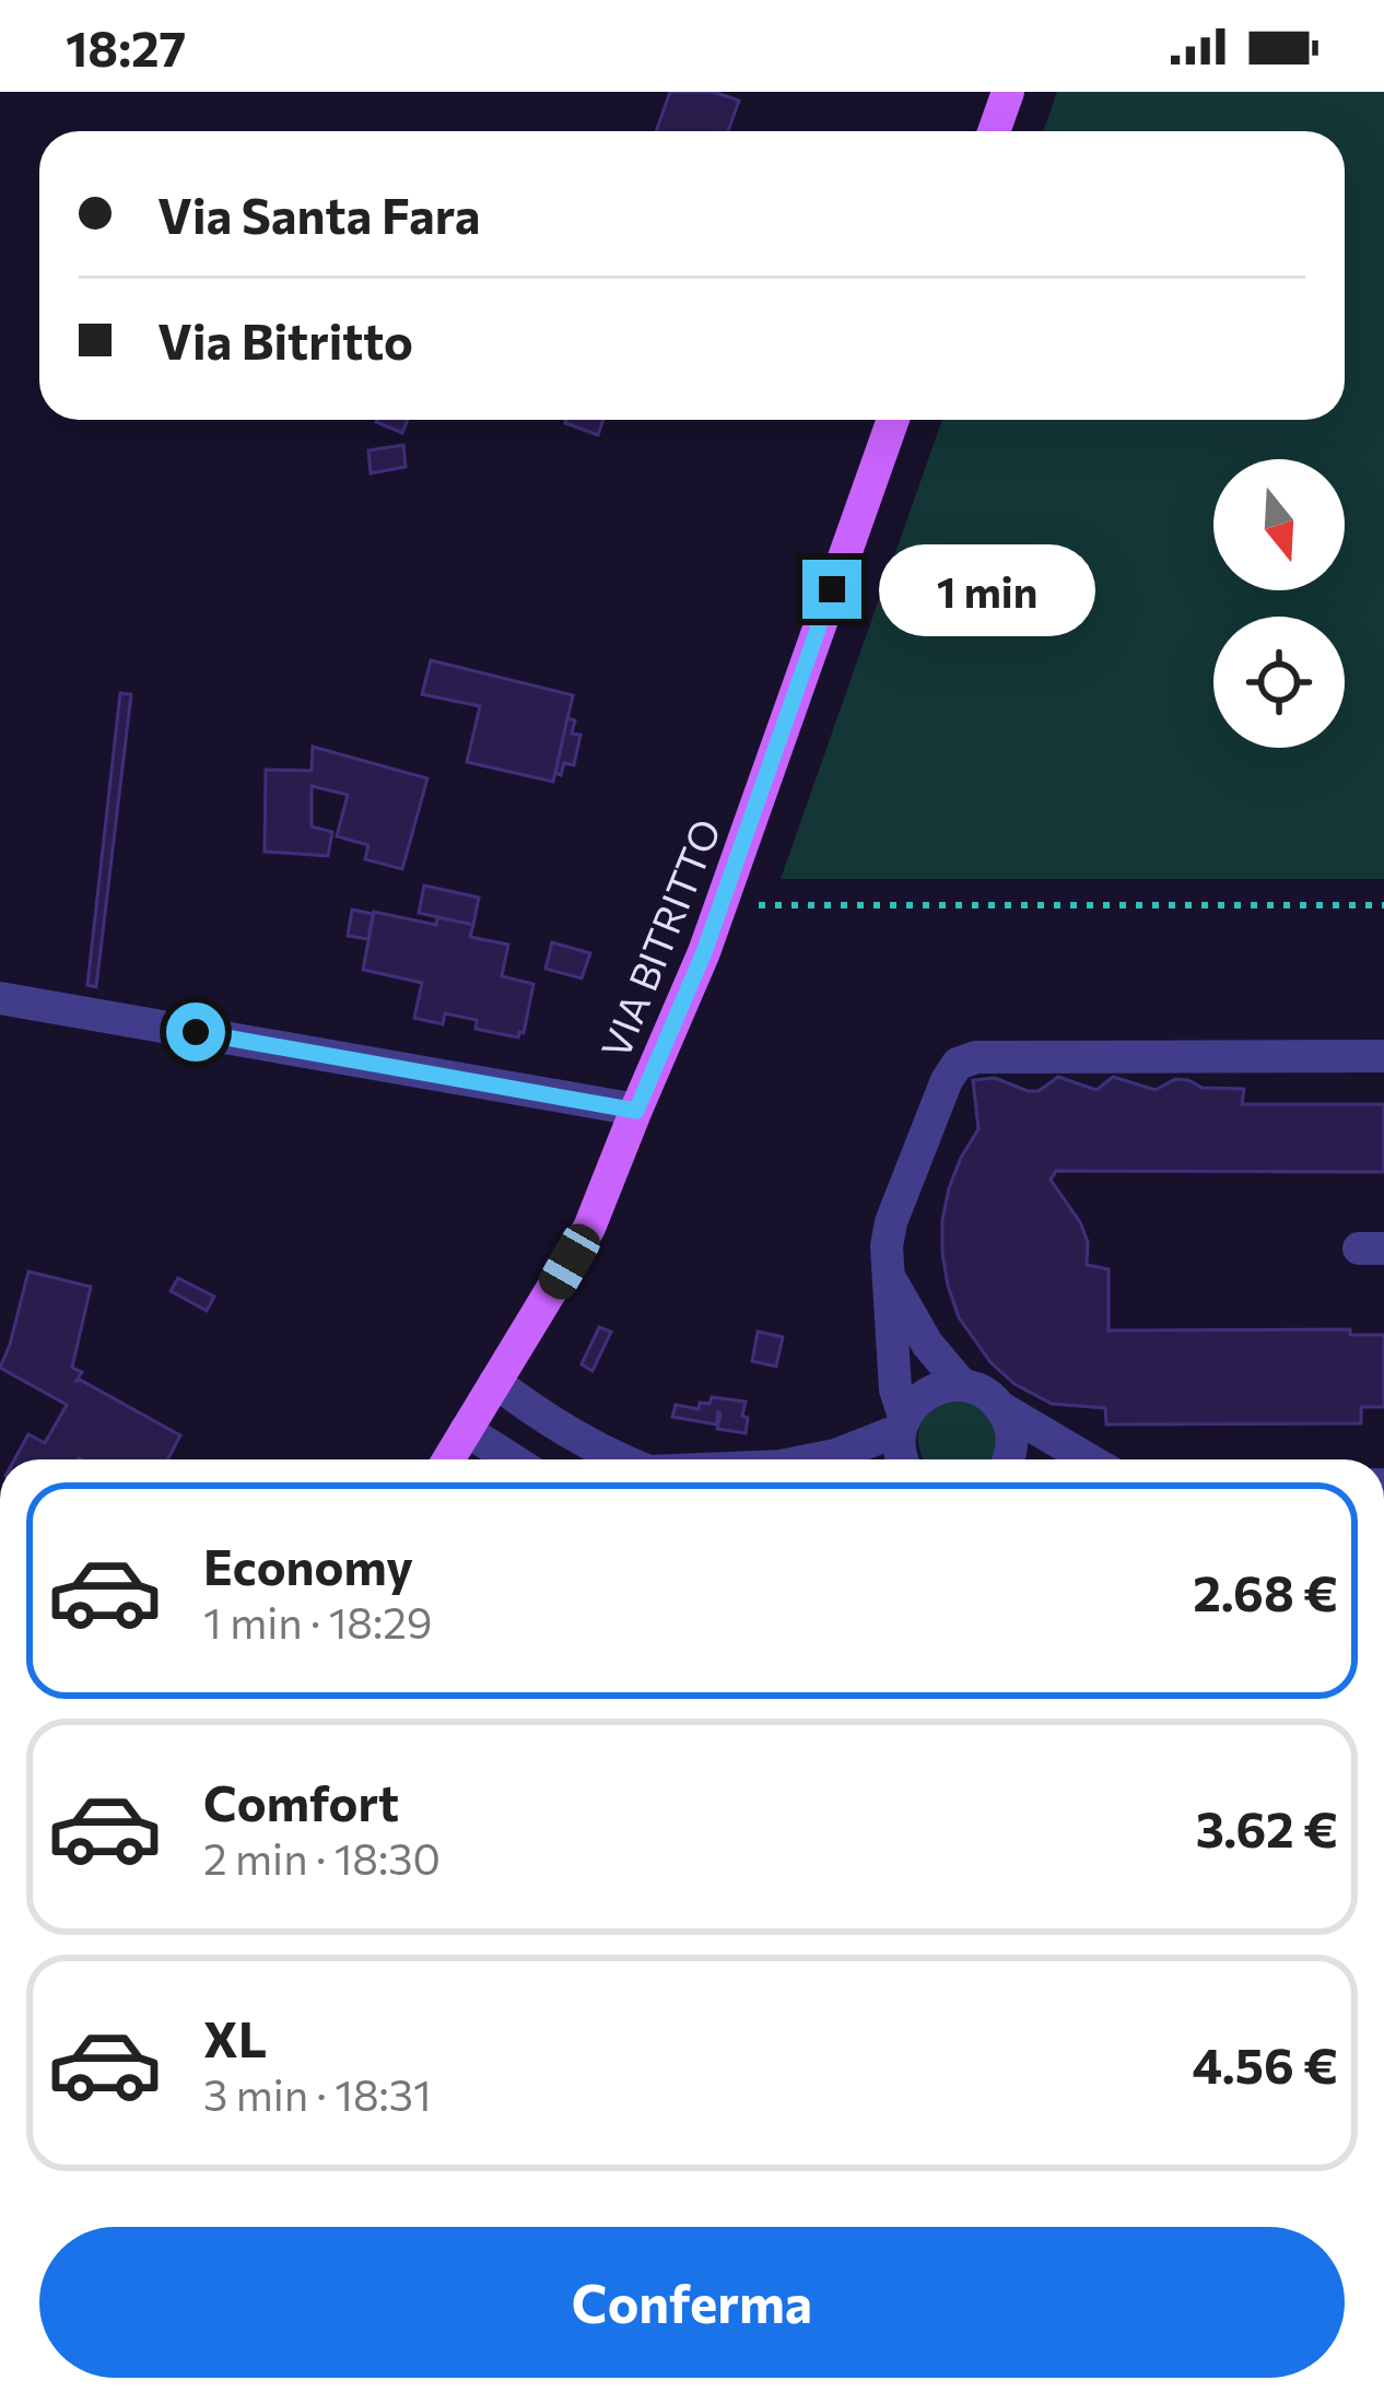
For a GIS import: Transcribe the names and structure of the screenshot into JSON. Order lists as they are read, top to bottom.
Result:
{
  "streets": {
    "main road": ["VIA BITRITTO"]
  },
  "north": "bottom",
  "page": {
    "status": "18:27",
    "banner": ["Via Santa Fara", "Via Bitritto"],
    "bubble": "1 min",
    "list": [
      {
        "name": "Economy",
        "note": "1 min · 18:29",
        "value": "2.68 €"
      },
      {
        "name": "Comfort",
        "note": "2 min · 18:30",
        "value": "3.62 €"
      },
      {
        "name": "XL",
        "note": "3 min · 18:31",
        "value": "4.56 €"
      }
    ],
    "buttons": "Conferma"
  }
}
